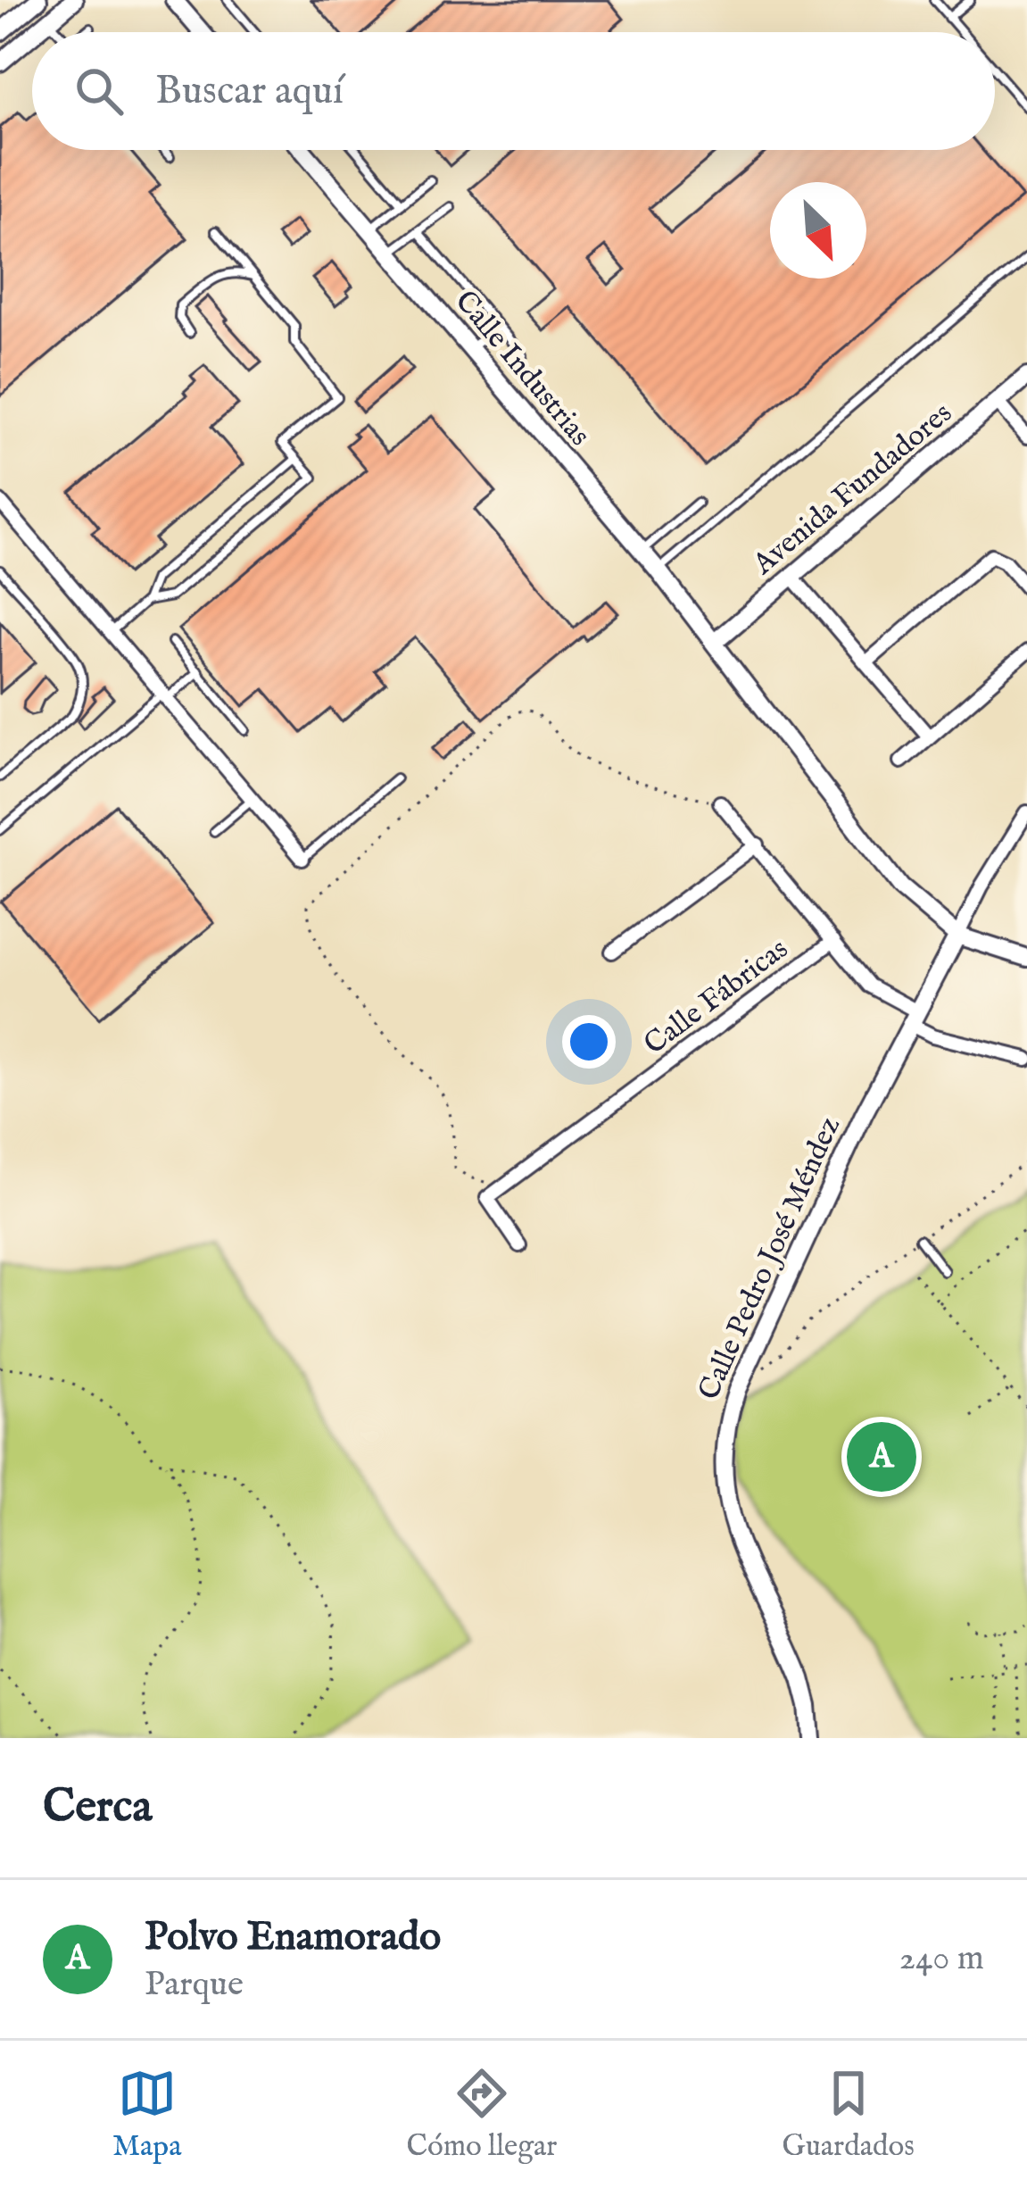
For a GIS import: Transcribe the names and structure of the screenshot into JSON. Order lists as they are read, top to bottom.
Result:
{
  "streets": {
    "street": [
      "Calle Industrias",
      "Avenida Fundadores",
      "Calle Fábricas",
      "Calle Pedro José Méndez"
    ]
  },
  "crossings": [
    ["Calle Industrias", "Avenida Fundadores"],
    ["Calle Industrias", "Calle Pedro José Méndez"],
    ["Calle Fábricas", "Calle Pedro José Méndez"]
  ],
  "north": "bottom right",
  "page": {
    "search": "Buscar aquí",
    "pins": "A",
    "heading": "Cerca",
    "list": [
      {
        "mark": "A",
        "name": "Polvo Enamorado",
        "note": "Parque",
        "value": "240 m"
      }
    ],
    "nav": ["Mapa", "Cómo llegar", "Guardados"]
  }
}
